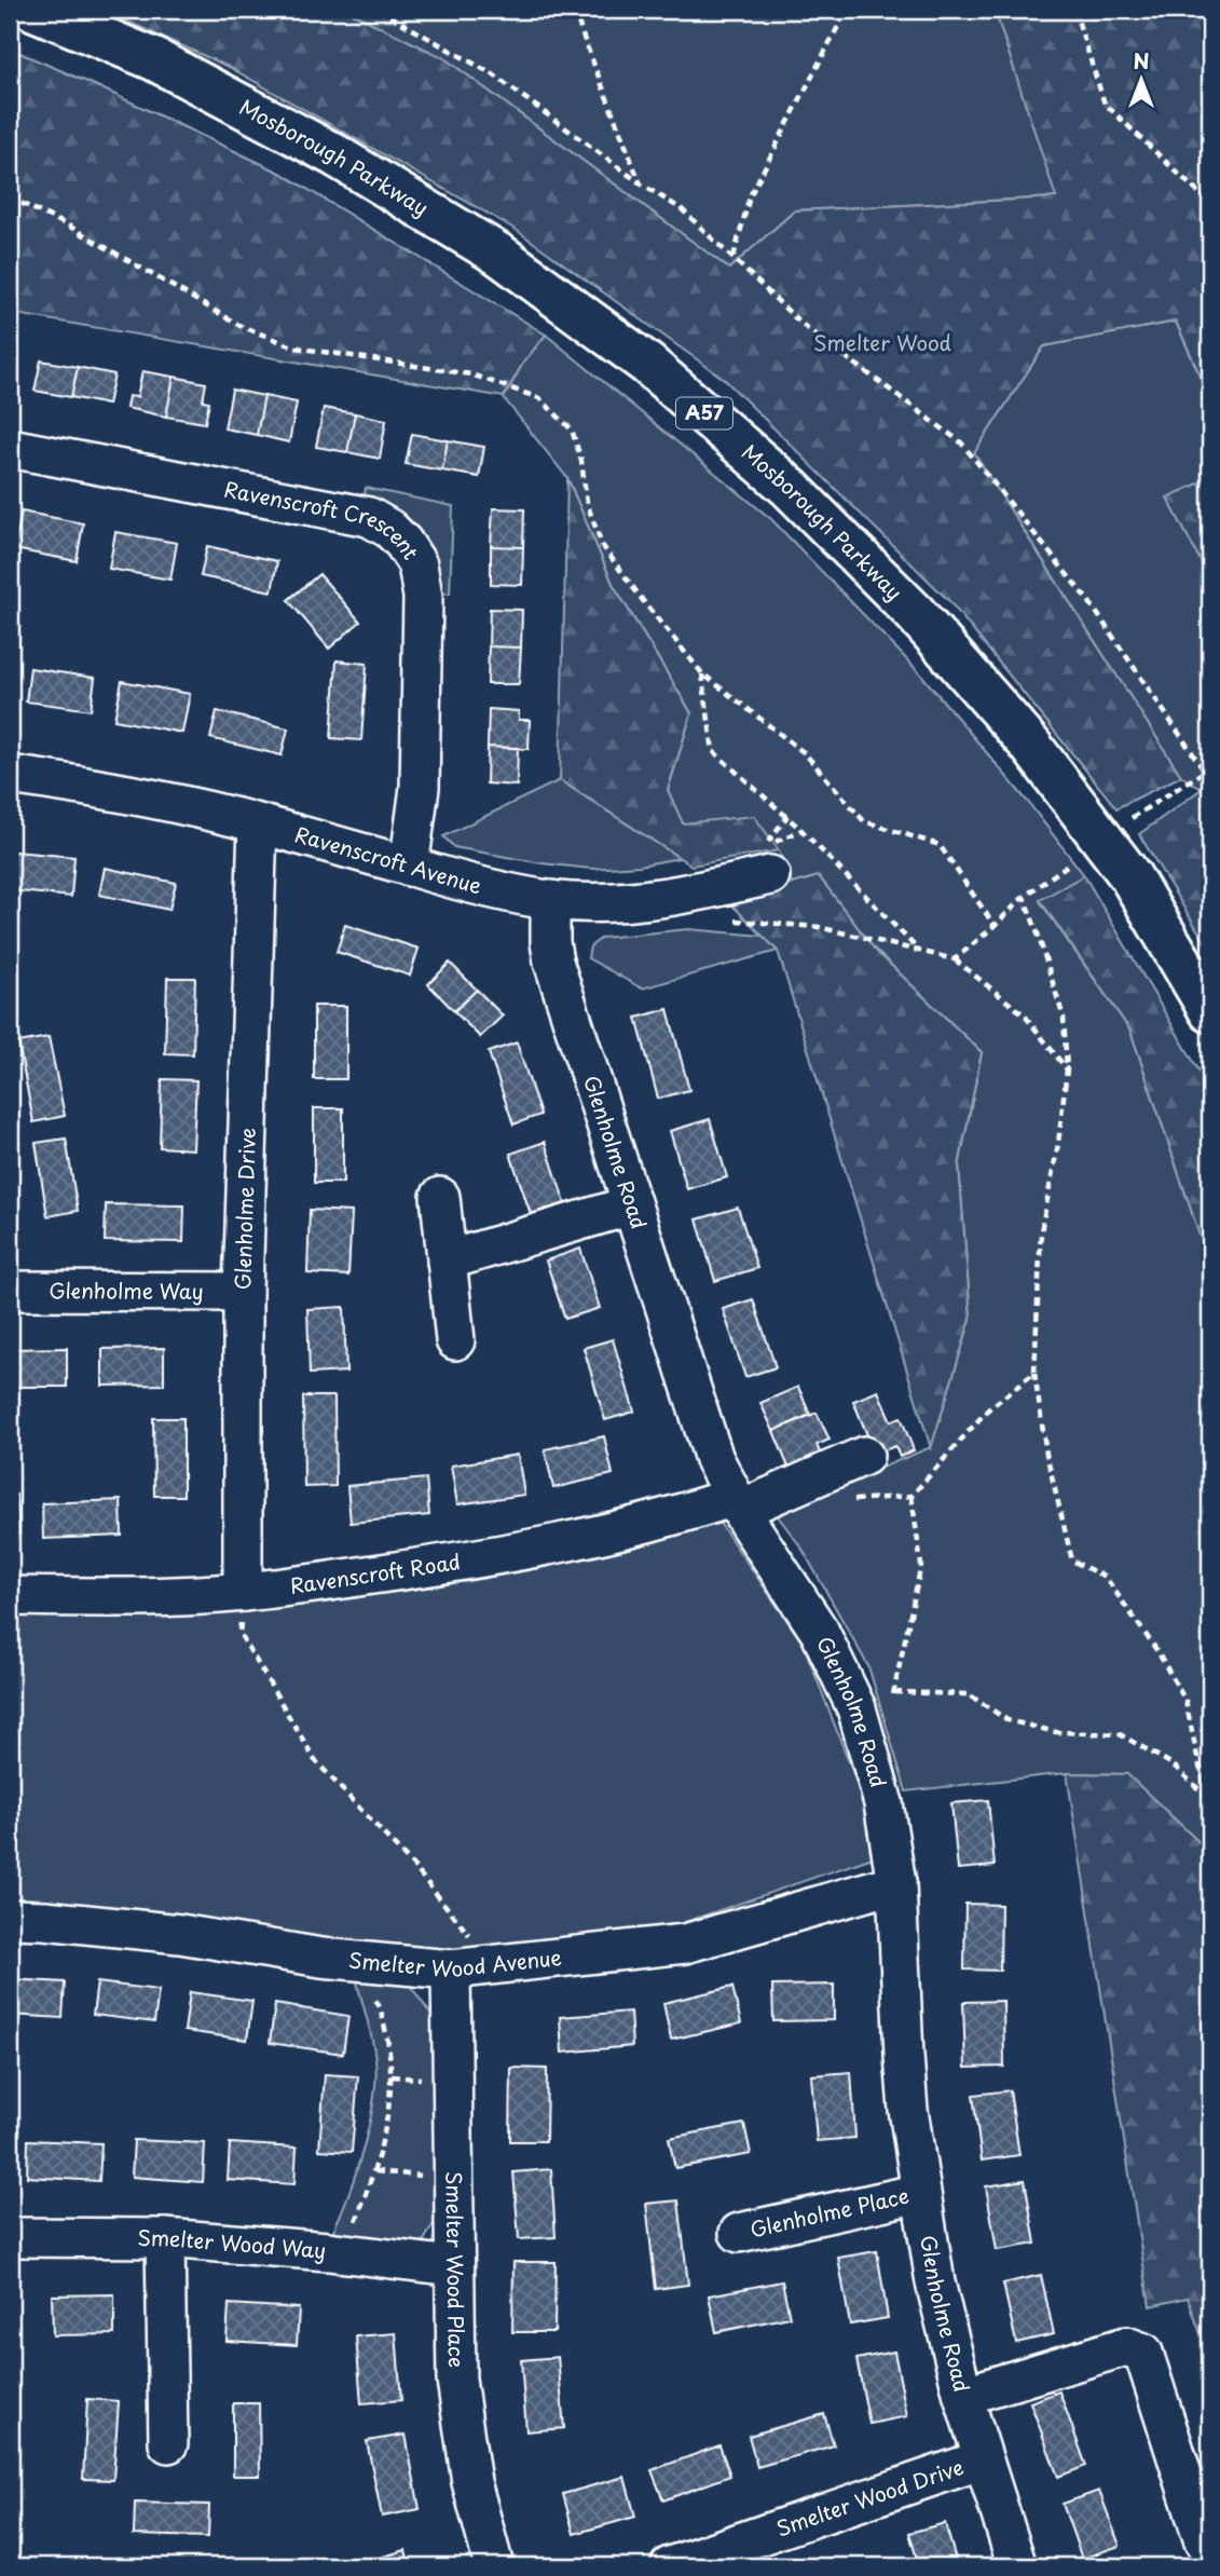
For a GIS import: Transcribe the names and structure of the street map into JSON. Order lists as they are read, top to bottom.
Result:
{
  "streets": {
    "highway": ["Mosborough Parkway", "A57"],
    "street": [
      "Ravenscroft Crescent",
      "Ravenscroft Avenue",
      "Glenholme Road",
      "Glenholme Drive",
      "Glenholme Way",
      "Ravenscroft Road",
      "Smelter Wood Avenue",
      "Glenholme Place",
      "Smelter Wood Way",
      "Smelter Wood Place",
      "Smelter Wood Drive"
    ]
  },
  "crossings": [
    ["Ravenscroft Crescent", "Ravenscroft Avenue"],
    ["Ravenscroft Avenue", "Glenholme Road"],
    ["Ravenscroft Avenue", "Glenholme Drive"],
    ["Glenholme Road", "Ravenscroft Road"],
    ["Glenholme Road", "Smelter Wood Avenue"],
    ["Glenholme Road", "Glenholme Place"],
    ["Glenholme Road", "Smelter Wood Drive"],
    ["Glenholme Drive", "Glenholme Way"],
    ["Glenholme Drive", "Ravenscroft Road"],
    ["Smelter Wood Avenue", "Smelter Wood Place"],
    ["Smelter Wood Way", "Smelter Wood Place"]
  ],
  "parks": ["Smelter Wood"],
  "north": "top"
}
